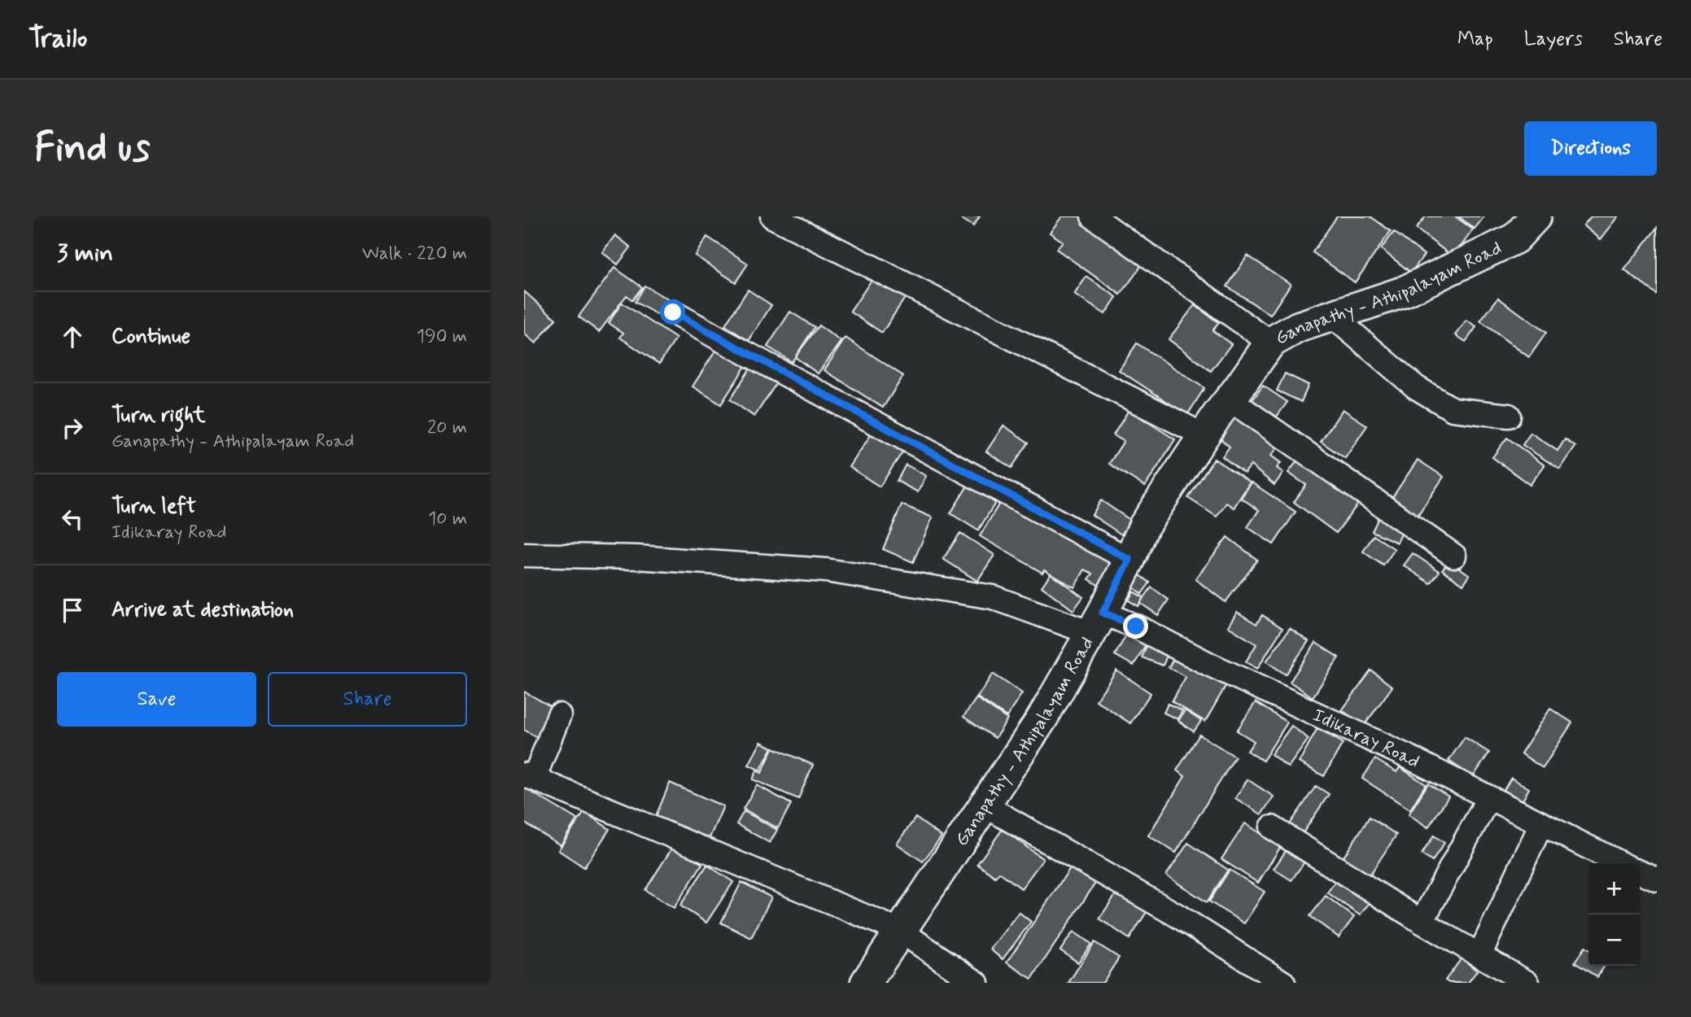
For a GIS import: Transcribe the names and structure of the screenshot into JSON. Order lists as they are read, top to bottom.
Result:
{
  "streets": {
    "main road": ["Ganapathy - Athipalayam Road"],
    "street": ["Idikaray Road"]
  },
  "crossings": [
    ["Ganapathy - Athipalayam Road", "Idikaray Road"]
  ],
  "page": {
    "header": "Trailo",
    "nav": ["Map", "Layers", "Share"],
    "buttons": [
      "Directions",
      ["Save", "Share"]
    ],
    "title": "Find us",
    "heading": ["3 min", "Walk · 220 m"],
    "list": [
      ["Continue", "190 m"],
      ["Turn right", "Ganapathy - Athipalayam Road", "20 m"],
      ["Turn left", "Idikaray Road", "10 m"],
      "Arrive at destination"
    ],
    "map_buttons": ["+", "−"]
  }
}
